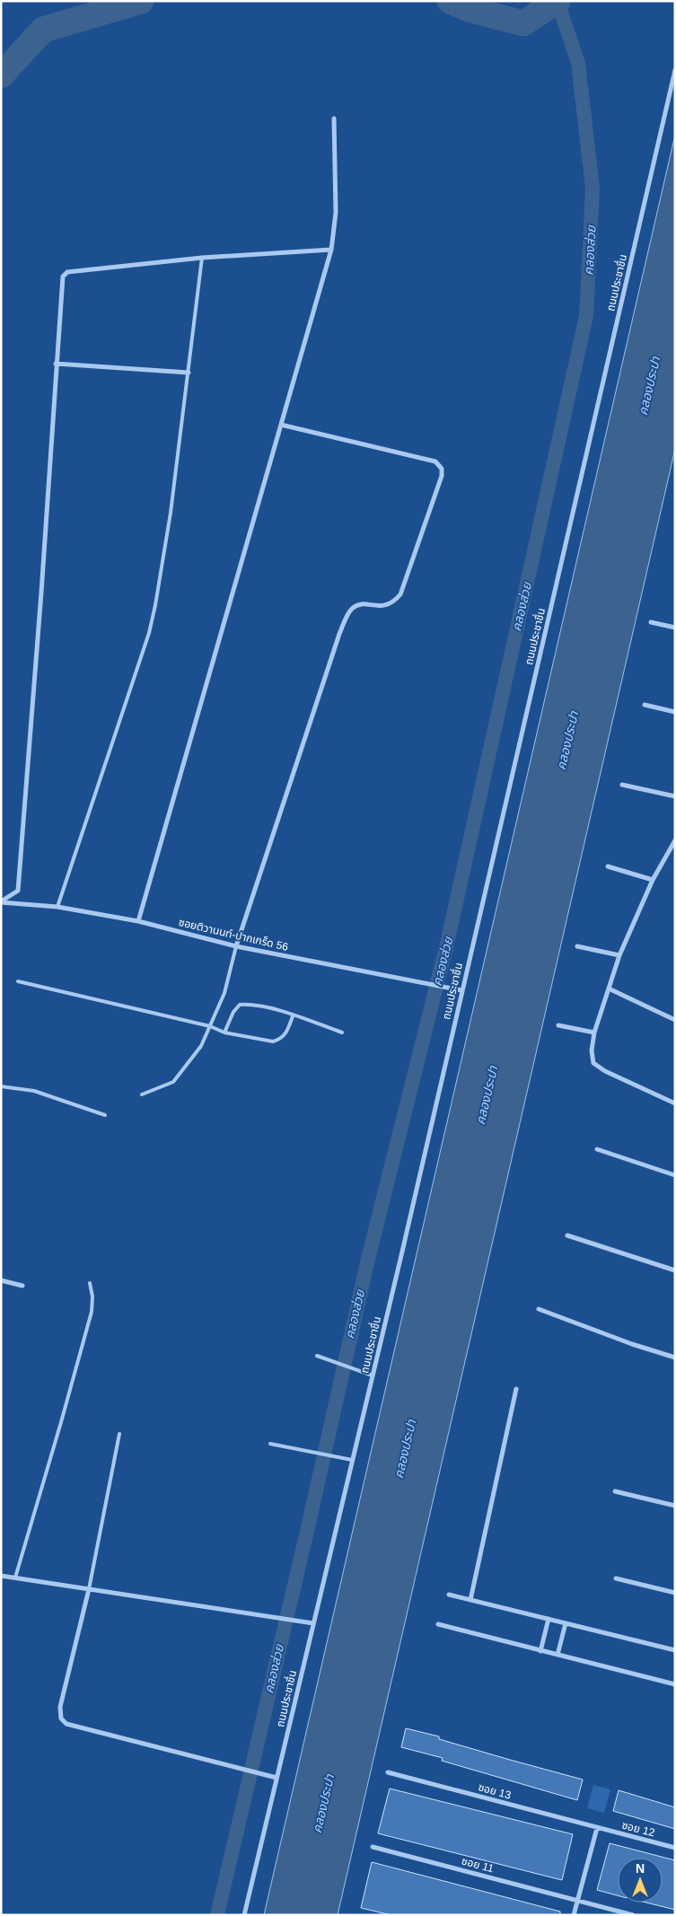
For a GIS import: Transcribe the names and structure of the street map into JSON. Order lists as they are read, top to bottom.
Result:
{
  "streets": {
    "street": [
      "ถนนประชาชื่น",
      "ซอยติวานนท์-ปากเกร็ด 56",
      "ซอย 13",
      "ซอย 12",
      "ซอย 11"
    ]
  },
  "crossings": [
    ["ถนนประชาชื่น", "ซอยติวานนท์-ปากเกร็ด 56"],
    ["ซอย 13", "ซอย 12"]
  ],
  "water": ["คลองส่วย", "คลองประปา"],
  "north": "top"
}
